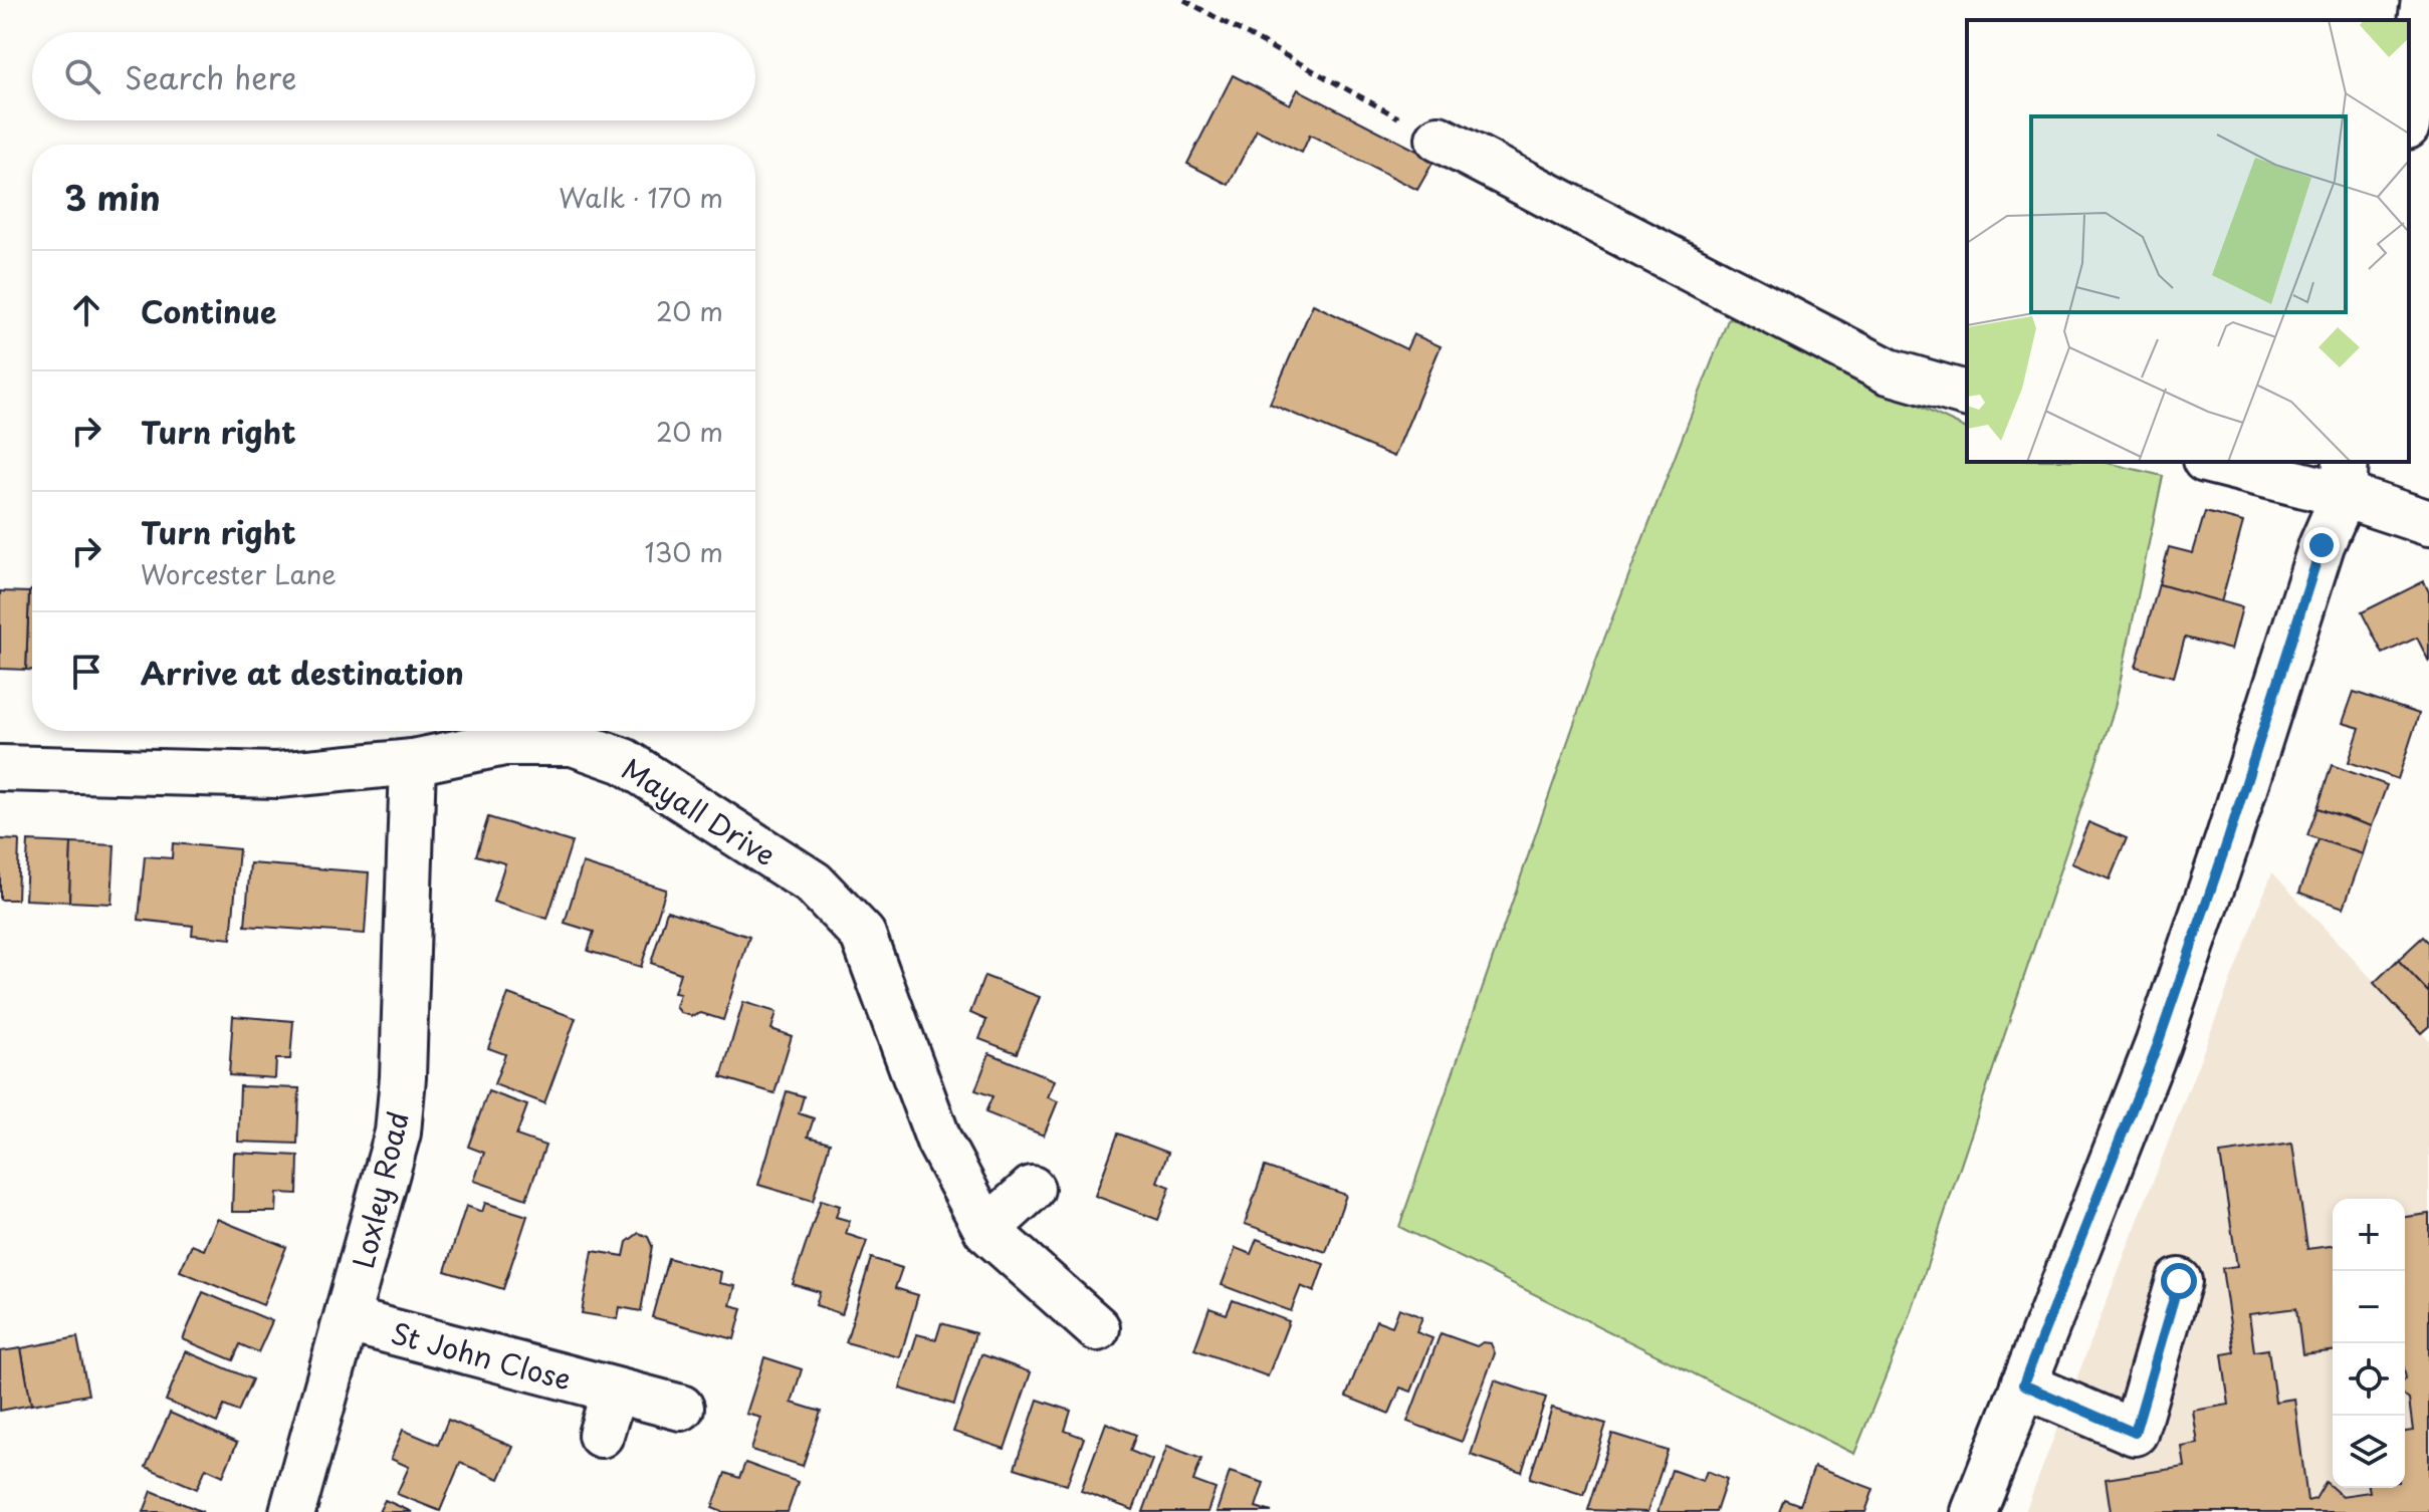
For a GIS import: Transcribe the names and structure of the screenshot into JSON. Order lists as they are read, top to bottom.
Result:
{
  "streets": {
    "street": ["Mayall Drive", "Loxley Road", "St John Close"]
  },
  "crossings": [
    ["Mayall Drive", "Loxley Road"],
    ["Loxley Road", "St John Close"]
  ],
  "page": {
    "search": "Search here",
    "heading": ["3 min", "Walk · 170 m"],
    "list": [
      ["Continue", "20 m"],
      ["Turn right", "20 m"],
      ["Turn right", "Worcester Lane", "130 m"],
      "Arrive at destination"
    ],
    "map_buttons": ["+", "−"]
  }
}
